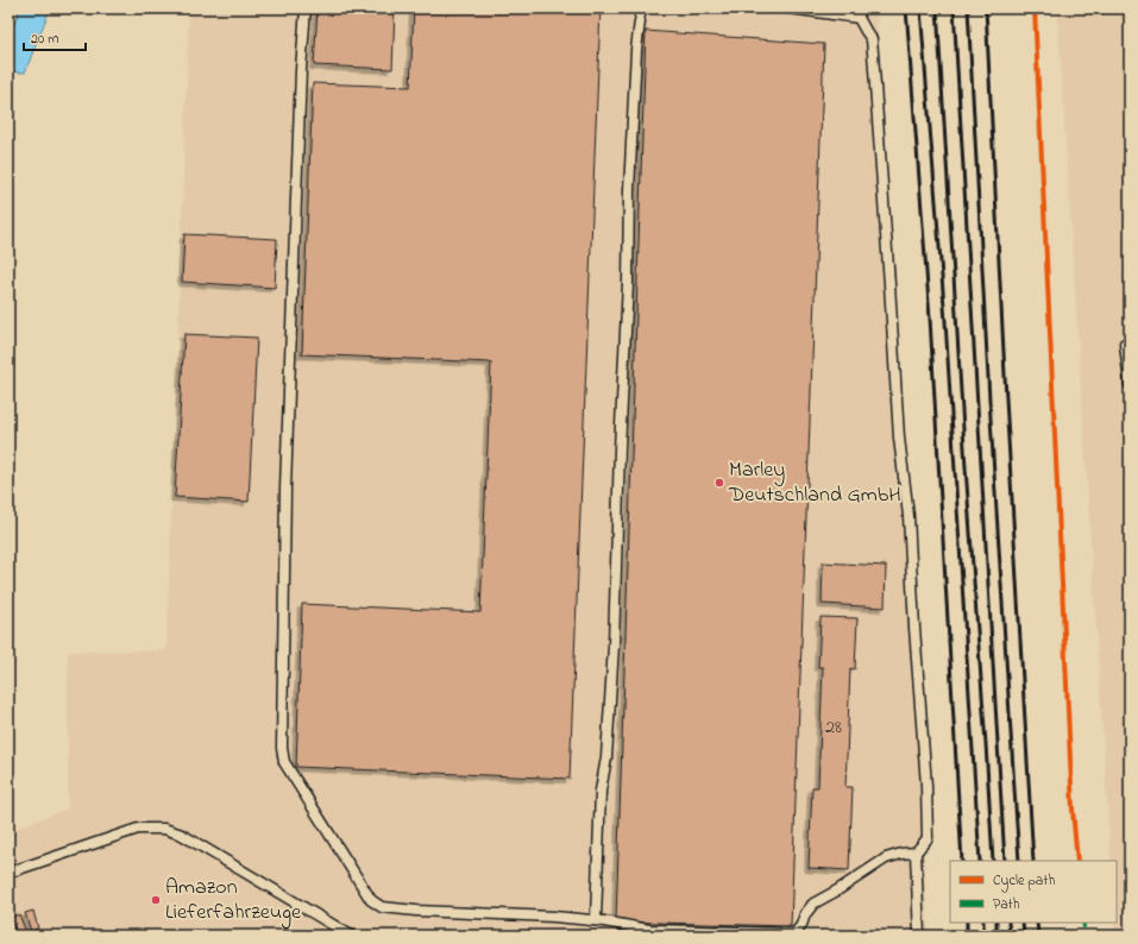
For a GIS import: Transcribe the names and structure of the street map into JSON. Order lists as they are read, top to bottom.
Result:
{
  "places": ["Marley Deutschland GmbH", "Amazon Lieferfahrzeuge"],
  "house_numbers": ["28"],
  "legend": ["Cycle path", "Path"],
  "scale_bar": "20 m"
}
